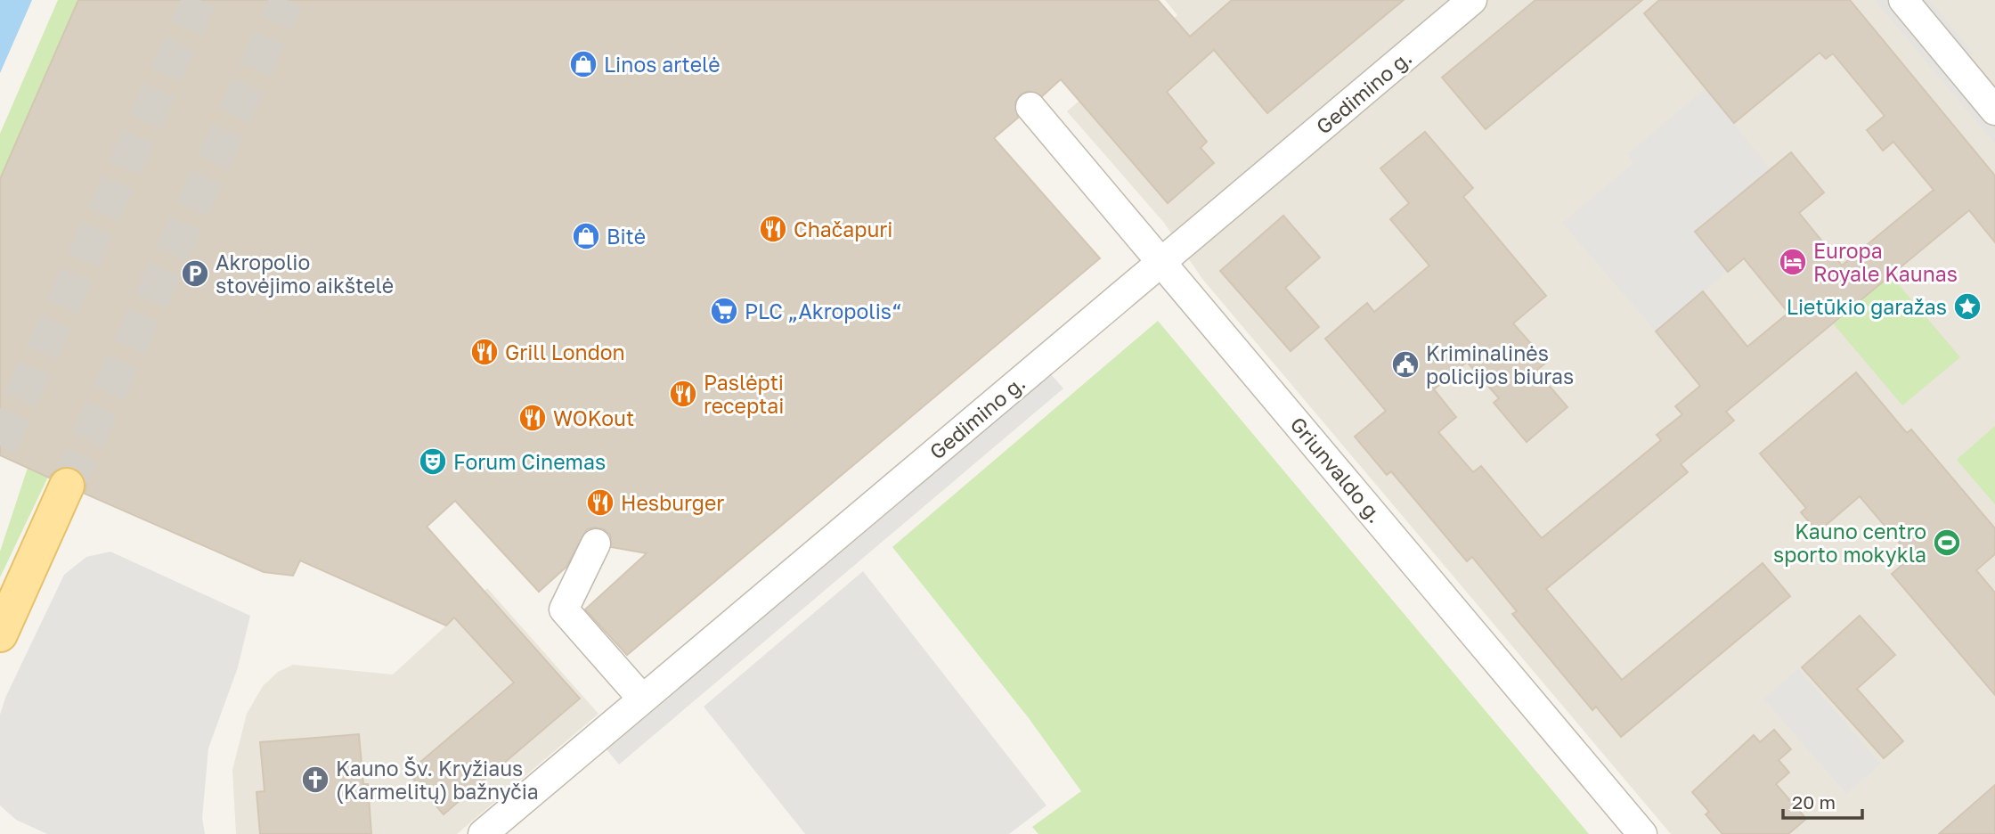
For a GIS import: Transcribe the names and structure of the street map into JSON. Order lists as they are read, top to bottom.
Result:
{
  "streets": {
    "street": ["Gedimino g.", "Griunvaldo g."]
  },
  "crossings": [
    ["Gedimino g.", "Griunvaldo g."]
  ],
  "places": {
    "shop": ["Linos artelė", "Bitė"],
    "restaurant": [
      "Chačapuri",
      "Grill London",
      "Paslėpti receptai",
      "WOKout",
      "Hesburger"
    ],
    "hotel": ["Europa Royale Kaunas"],
    "parking": ["Akropolio stovėjimo aikštelė"],
    "place": ["Lietūkio garažas"],
    "supermarket": ["PLC „Akropolis“"],
    "public building": ["Kriminalinės policijos biuras"],
    "theatre": ["Forum Cinemas"],
    "sports": ["Kauno centro sporto mokykla"],
    "church": ["Kauno Šv. Kryžiaus (Karmelitų) bažnyčia"]
  },
  "scale_bar": "20 m"
}
